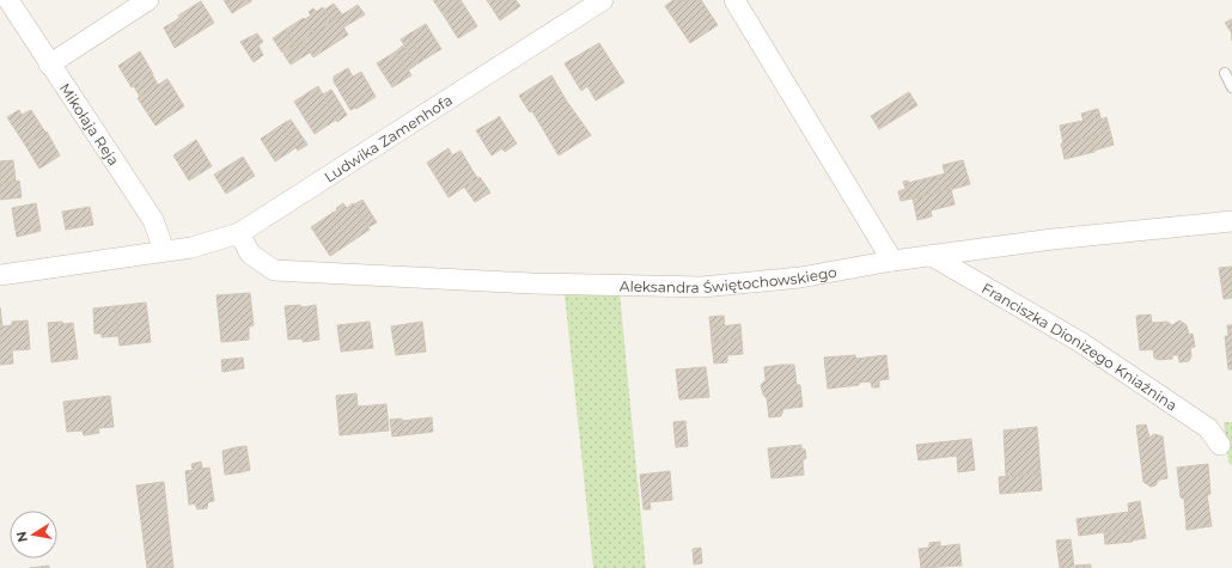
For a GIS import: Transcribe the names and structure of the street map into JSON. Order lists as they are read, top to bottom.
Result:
{
  "streets": {
    "street": [
      "Mikołaja Reja",
      "Ludwika Zamenhofa",
      "Aleksandra Świętochowskiego",
      "Franciszka Dionizego Kniaźnina"
    ]
  },
  "crossings": [
    ["Mikołaja Reja", "Ludwika Zamenhofa"],
    ["Ludwika Zamenhofa", "Aleksandra Świętochowskiego"],
    ["Aleksandra Świętochowskiego", "Franciszka Dionizego Kniaźnina"]
  ],
  "north": "left"
}
